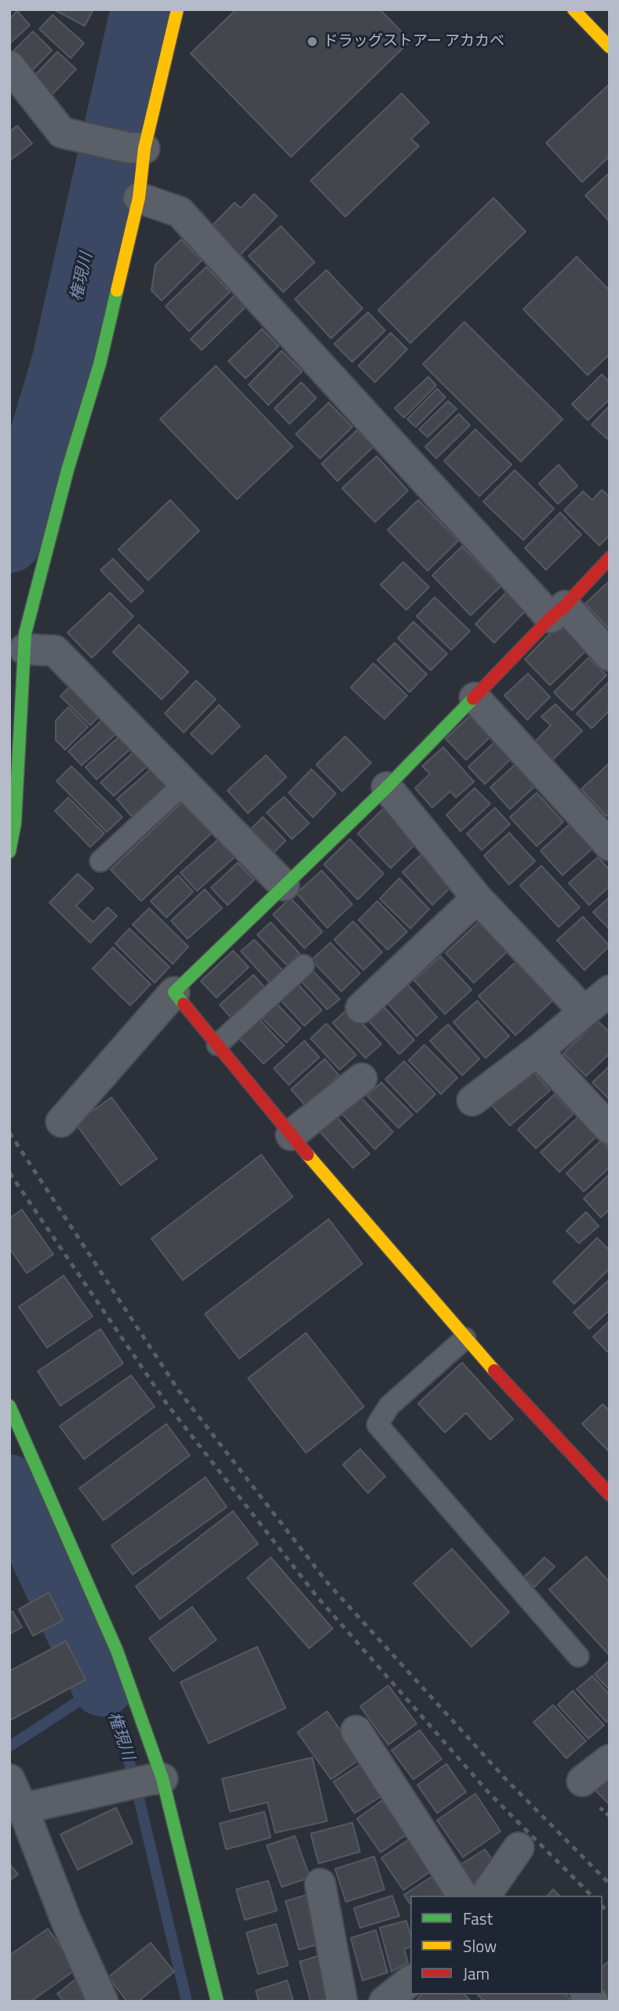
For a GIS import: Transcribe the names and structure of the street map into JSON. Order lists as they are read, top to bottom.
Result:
{
  "water": ["権現川"],
  "places": ["ドラッグストアー アカカベ"],
  "legend": ["Fast", "Slow", "Jam"]
}
